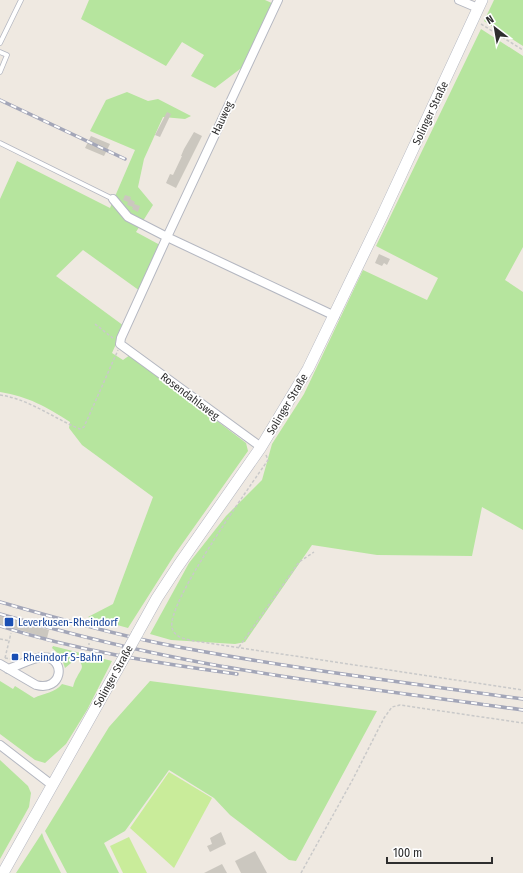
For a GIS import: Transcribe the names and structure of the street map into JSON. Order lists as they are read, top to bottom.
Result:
{
  "streets": {
    "main road": ["Solinger Straße"],
    "street": ["Hauweg", "Rosendahlsweg"]
  },
  "crossings": [
    ["Solinger Straße", "Rosendahlsweg"],
    ["Hauweg", "Rosendahlsweg"]
  ],
  "places": {
    "transit": ["Leverkusen-Rheindorf", "Rheindorf S-Bahn"]
  },
  "scale_bar": "100 m",
  "north": "top left"
}
